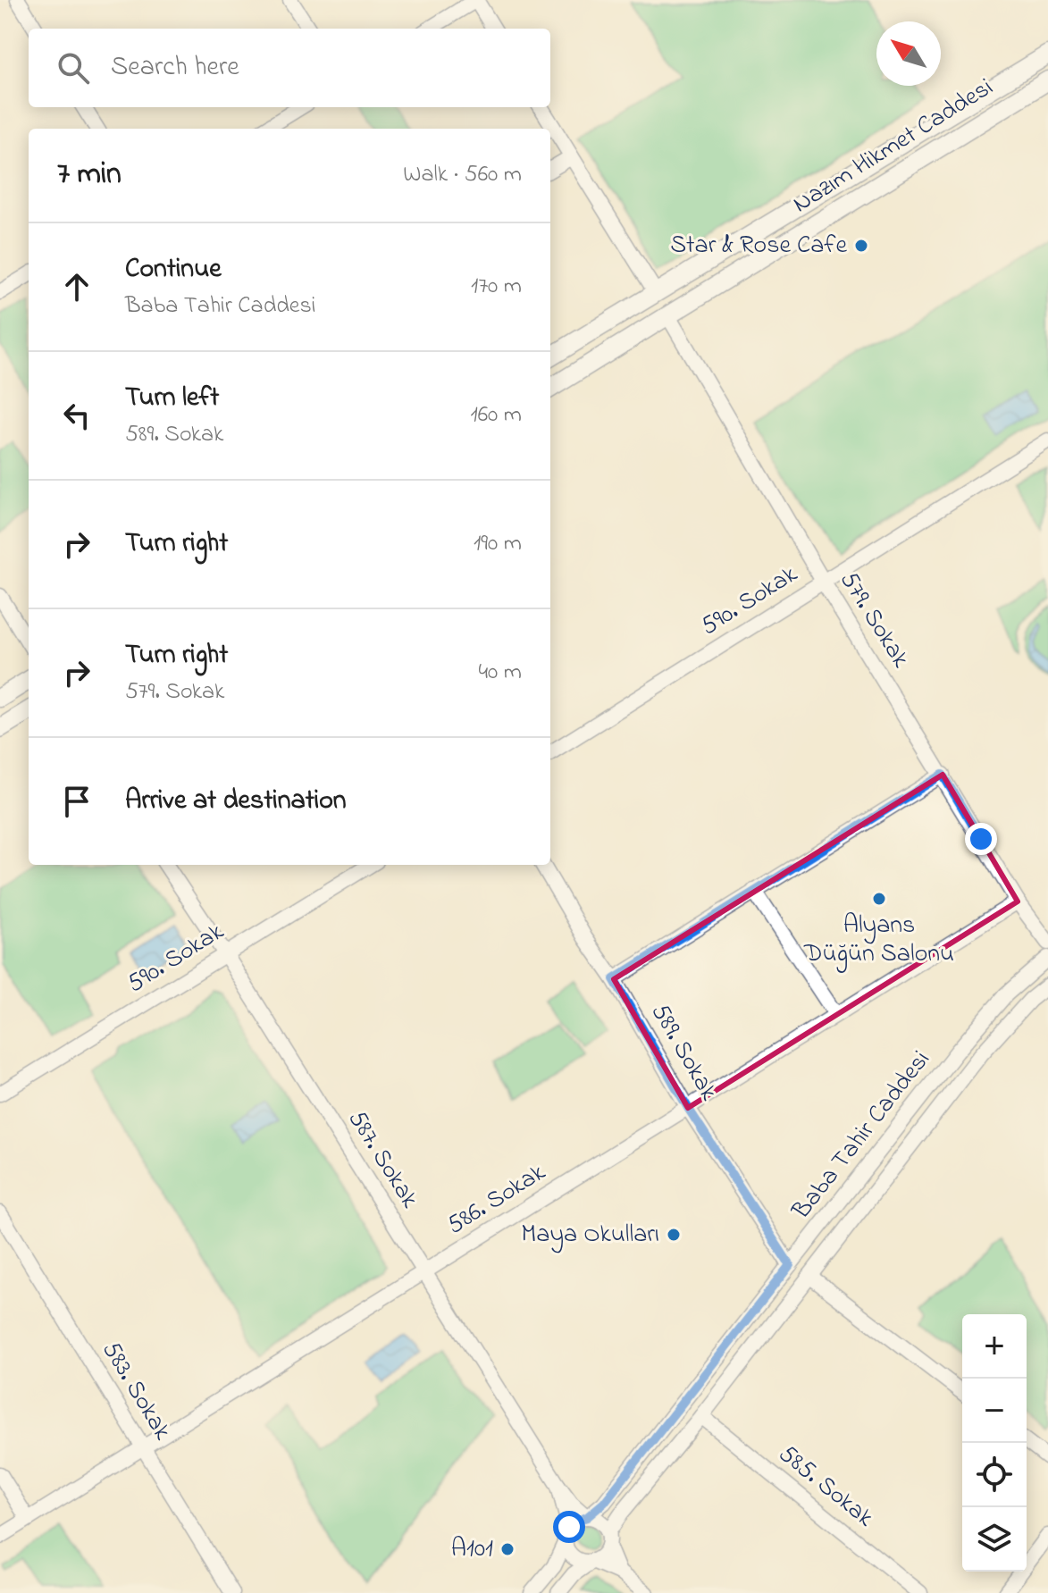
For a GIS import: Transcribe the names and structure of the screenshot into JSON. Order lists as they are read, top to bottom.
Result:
{
  "streets": {
    "main road": ["Nazım Hikmet Caddesi"],
    "street": [
      "590. Sokak",
      "579. Sokak",
      "589. Sokak",
      "Baba Tahir Caddesi",
      "587. Sokak",
      "586. Sokak",
      "583. Sokak",
      "585. Sokak"
    ]
  },
  "crossings": [
    ["Nazım Hikmet Caddesi", "579. Sokak"],
    ["590. Sokak", "579. Sokak"],
    ["590. Sokak", "587. Sokak"],
    ["579. Sokak", "586. Sokak"],
    ["589. Sokak", "Baba Tahir Caddesi"],
    ["589. Sokak", "586. Sokak"],
    ["Baba Tahir Caddesi", "585. Sokak"],
    ["587. Sokak", "586. Sokak"],
    ["586. Sokak", "583. Sokak"]
  ],
  "places": [
    "Star & Rose Cafe",
    "Alyans Düğün Salonu",
    "Maya Okulları",
    "A101"
  ],
  "north": "top left",
  "page": {
    "search": "Search here",
    "heading": ["7 min", "Walk · 560 m"],
    "list": [
      ["Continue", "Baba Tahir Caddesi", "170 m"],
      ["Turn left", "589. Sokak", "160 m"],
      ["Turn right", "190 m"],
      ["Turn right", "579. Sokak", "40 m"],
      "Arrive at destination"
    ],
    "map_buttons": ["+", "−"]
  }
}
